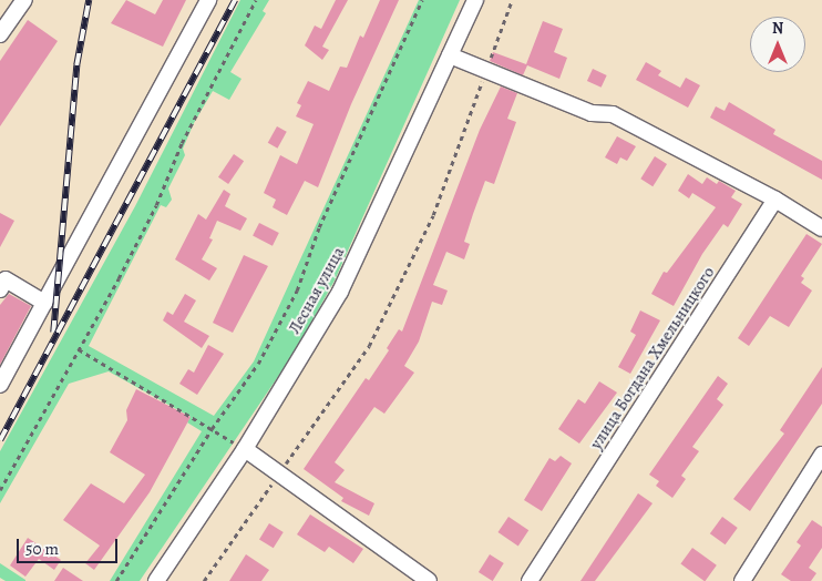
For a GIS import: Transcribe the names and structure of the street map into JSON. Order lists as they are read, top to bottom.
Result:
{
  "streets": {
    "street": ["Лесная улица", "улица Богдана Хмельницкого"]
  },
  "scale_bar": "50 m",
  "north": "top"
}
